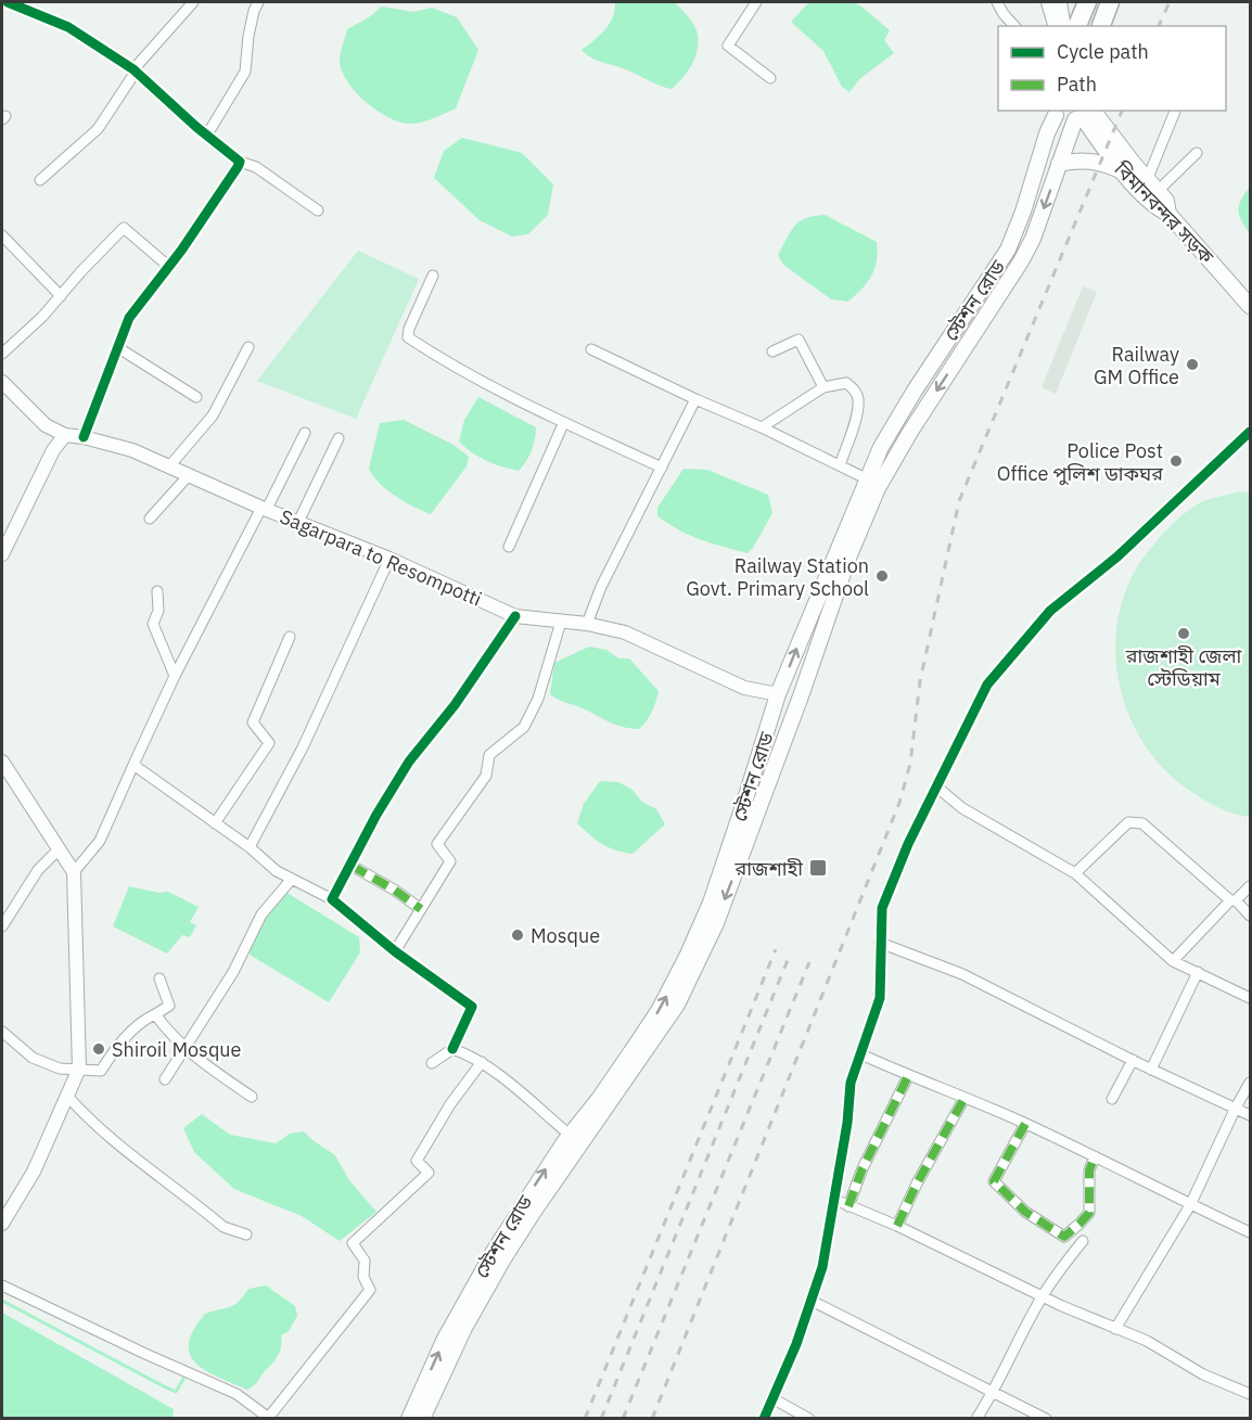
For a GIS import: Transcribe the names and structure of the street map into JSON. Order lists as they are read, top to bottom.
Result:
{
  "streets": {
    "main road": ["বিমানবন্দর সড়ক", "স্টেশন রোড", "Sagarpara to Resompotti"]
  },
  "crossings": [
    ["বিমানবন্দর সড়ক", "স্টেশন রোড"],
    ["স্টেশন রোড", "Sagarpara to Resompotti"]
  ],
  "places": {
    "other": [
      "Railway GM Office",
      "Police Post Office পুলিশ ডাকঘর",
      "Railway Station Govt. Primary School",
      "রাজশাহী জেলা স্টেডিয়াম",
      "Mosque",
      "Shiroil Mosque"
    ],
    "transit": ["রাজশাহী"]
  },
  "legend": ["Cycle path", "Path"]
}
